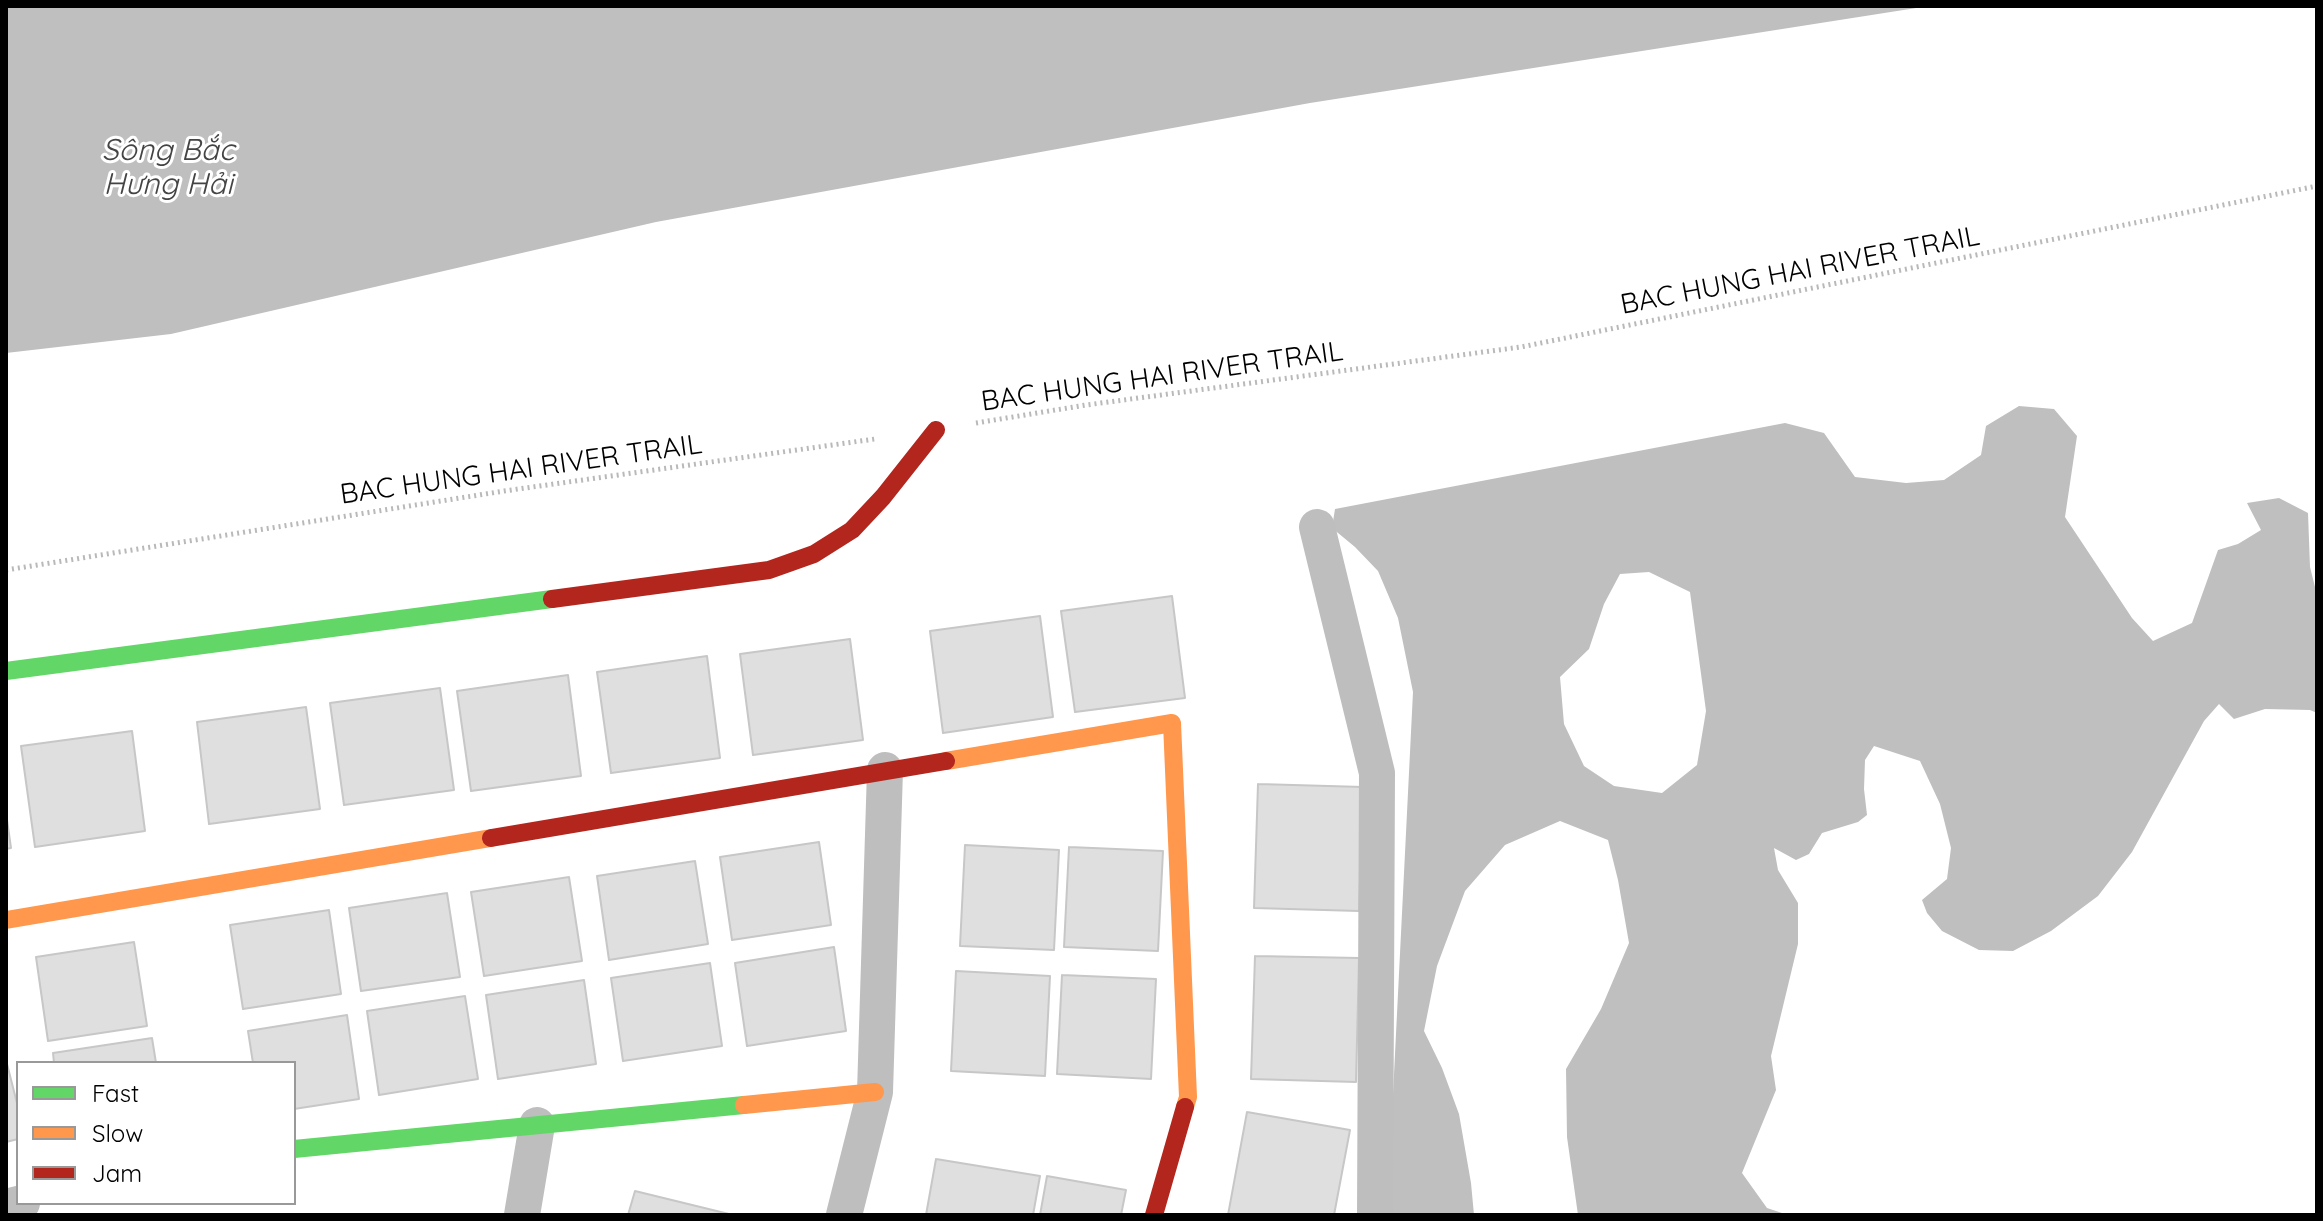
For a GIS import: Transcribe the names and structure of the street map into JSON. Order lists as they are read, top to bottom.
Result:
{
  "streets": {
    "path": ["BAC HUNG HAI RIVER TRAIL"]
  },
  "water": ["Sông Bắc Hưng Hải"],
  "legend": ["Fast", "Slow", "Jam"]
}
